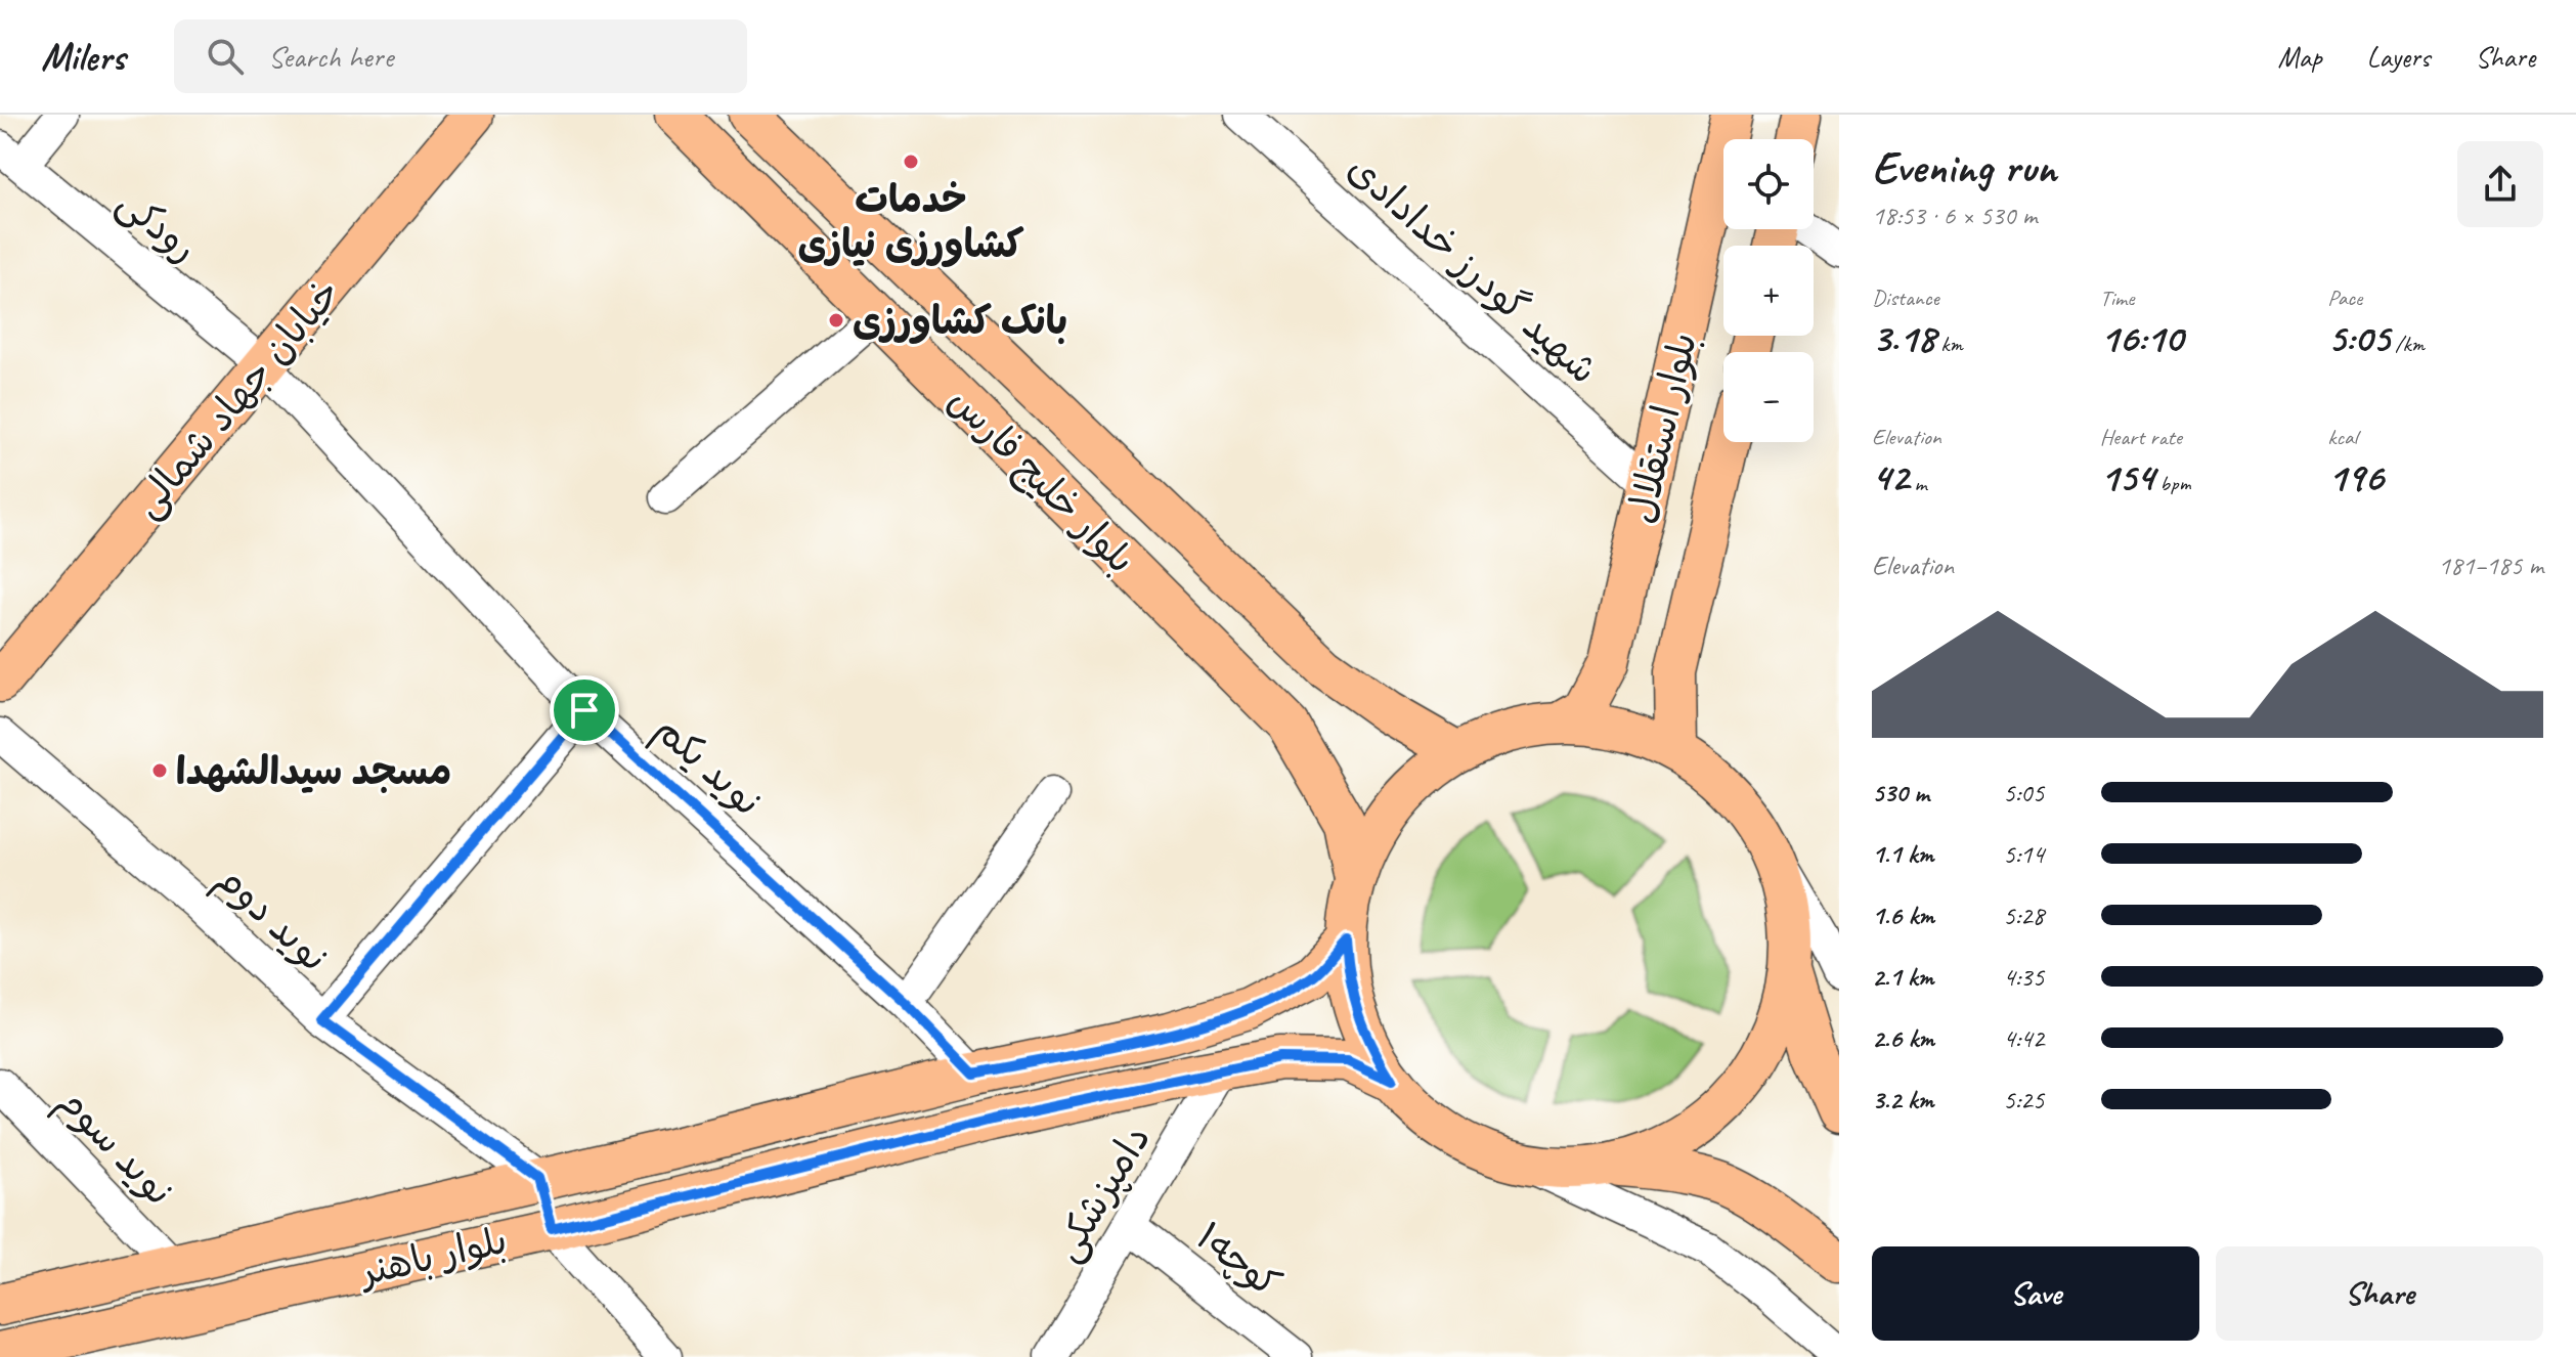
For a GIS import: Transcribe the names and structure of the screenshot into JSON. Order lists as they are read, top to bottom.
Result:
{
  "streets": {
    "main road": [
      "خیابان جهاد شمالی",
      "بلوار استقلال",
      "بلوار خلیج فارس",
      "بلوار باهنر"
    ],
    "street": [
      "رودکی",
      "شهید گودرز خدادادی",
      "نوید یکم",
      "نوید دوم",
      "نوید سوم",
      "دامپزشکی",
      "کوچه۱"
    ]
  },
  "crossings": [
    ["رودکی", "خیابان جهاد شمالی"],
    ["رودکی", "نوید یکم"],
    ["شهید گودرز خدادادی", "بلوار استقلال"],
    ["خیابان جهاد شمالی", "نوید یکم"],
    ["نوید یکم", "بلوار باهنر"],
    ["نوید دوم", "بلوار باهنر"],
    ["نوید سوم", "بلوار باهنر"],
    ["دامپزشکی", "بلوار باهنر"],
    ["دامپزشکی", "کوچه۱"]
  ],
  "places": ["خدمات کشاورزی نیازی", "بانک کشاورزی", "مسجد سیدالشهدا"],
  "page": {
    "header": "Milers",
    "search": "Search here",
    "nav": ["Map", "Layers", "Share"],
    "heading": ["Evening run", "18:53 · 6 × 530 m"],
    "map_buttons": ["+", "−"],
    "stats": [
      ["Distance", "3.18 km"],
      ["Time", "16:10"],
      ["Pace", "5:05 /km"],
      ["Elevation", "42 m"],
      ["Heart rate", "154 bpm"],
      ["kcal", "196"]
    ],
    "chart": ["Elevation", "181–185 m"],
    "list": [
      {
        "name": "530 m",
        "note": "5:05"
      },
      {
        "name": "1.1 km",
        "note": "5:14"
      },
      {
        "name": "1.6 km",
        "note": "5:28"
      },
      {
        "name": "2.1 km",
        "note": "4:35"
      },
      {
        "name": "2.6 km",
        "note": "4:42"
      },
      {
        "name": "3.2 km",
        "note": "5:25"
      }
    ],
    "buttons": ["Save", "Share"]
  }
}
